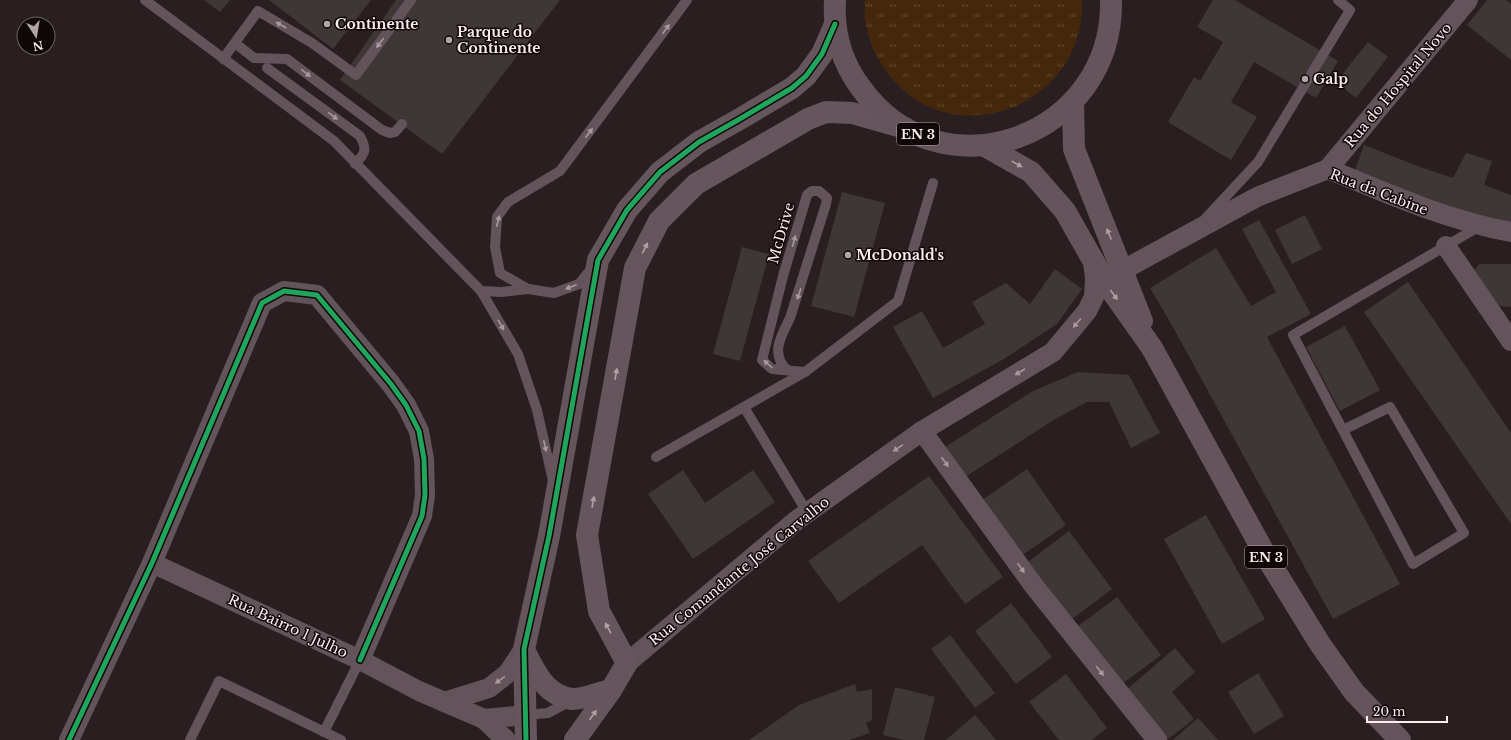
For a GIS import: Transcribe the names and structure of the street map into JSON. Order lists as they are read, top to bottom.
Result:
{
  "streets": {
    "main road": ["EN 3"],
    "street": [
      "Rua do Hospital Novo",
      "Rua da Cabine",
      "Rua Comandante José Carvalho",
      "Rua Bairro 1 Julho"
    ],
    "lane": ["McDrive"]
  },
  "crossings": [
    ["Rua do Hospital Novo", "Rua da Cabine"],
    ["EN 3", "Rua da Cabine"],
    ["EN 3", "Rua Comandante José Carvalho"]
  ],
  "places": [
    "Continente",
    "Parque do Continente",
    "Galp",
    "McDonald's"
  ],
  "scale_bar": "20 m",
  "north": "bottom"
}
